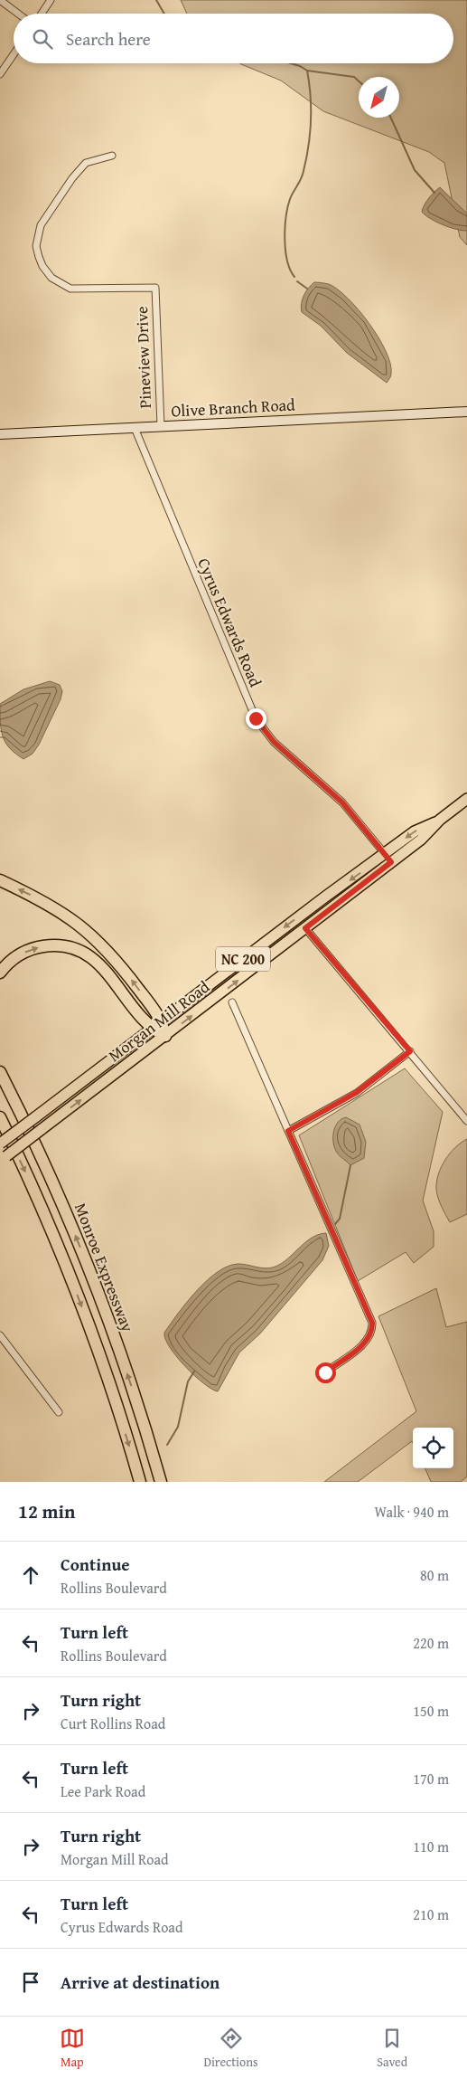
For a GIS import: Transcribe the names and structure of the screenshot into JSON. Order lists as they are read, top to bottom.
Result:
{
  "streets": {
    "highway": ["Monroe Expressway"],
    "main road": ["NC 200", "Morgan Mill Road"],
    "street": ["Pineview Drive", "Olive Branch Road", "Cyrus Edwards Road"]
  },
  "crossings": [
    ["Pineview Drive", "Olive Branch Road"],
    ["Olive Branch Road", "Cyrus Edwards Road"],
    ["Cyrus Edwards Road", "Morgan Mill Road"]
  ],
  "north": "bottom left",
  "page": {
    "search": "Search here",
    "heading": ["12 min", "Walk · 940 m"],
    "list": [
      ["Continue", "Rollins Boulevard", "80 m"],
      ["Turn left", "Rollins Boulevard", "220 m"],
      ["Turn right", "Curt Rollins Road", "150 m"],
      ["Turn left", "Lee Park Road", "170 m"],
      ["Turn right", "Morgan Mill Road", "110 m"],
      ["Turn left", "Cyrus Edwards Road", "210 m"],
      "Arrive at destination"
    ],
    "nav": ["Map", "Directions", "Saved"]
  }
}
